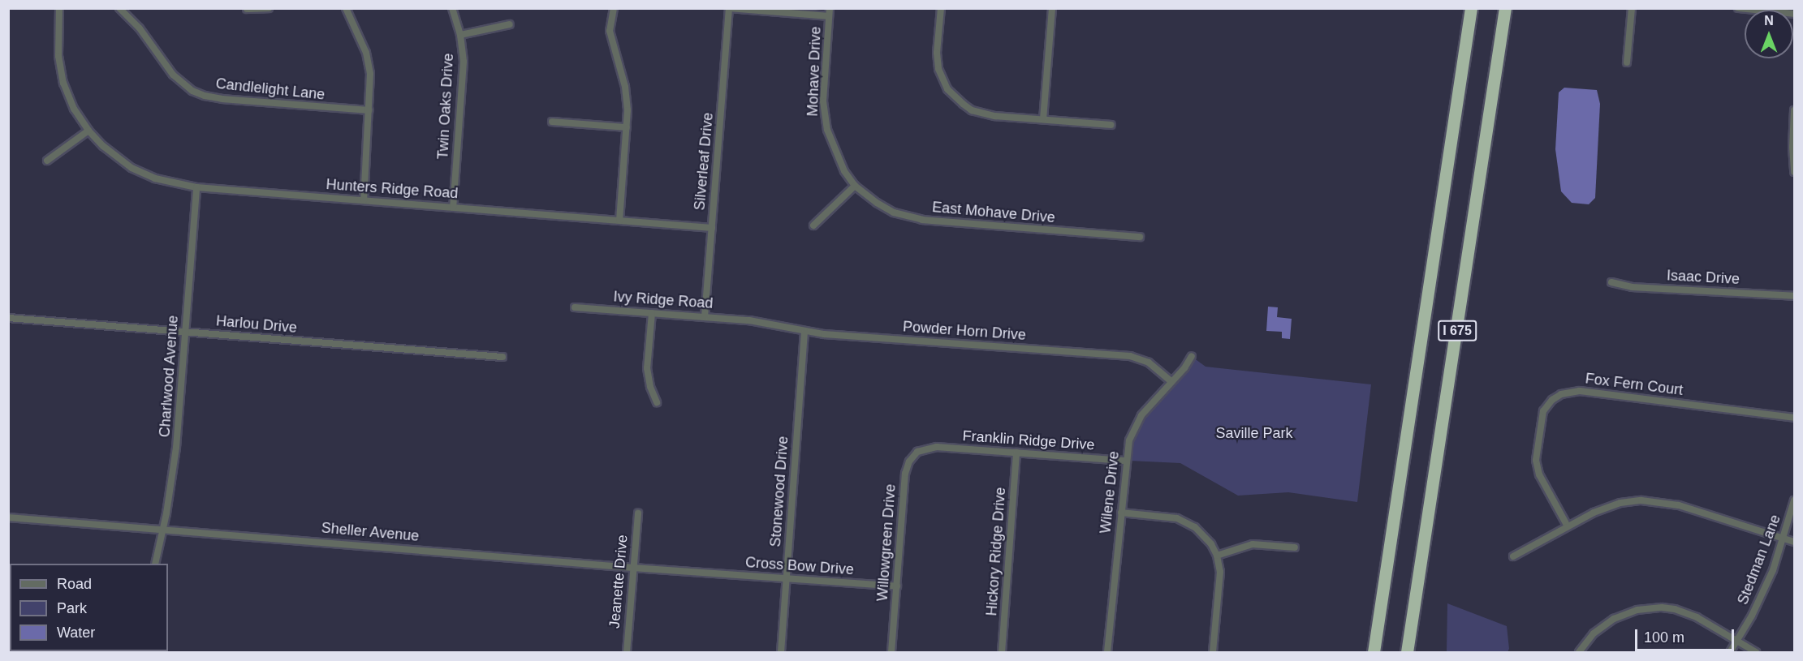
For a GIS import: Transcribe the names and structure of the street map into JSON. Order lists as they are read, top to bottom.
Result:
{
  "streets": {
    "highway": ["I 675"],
    "street": [
      "Mohave Drive",
      "Candlelight Lane",
      "Twin Oaks Drive",
      "Silverleaf Drive",
      "Hunters Ridge Road",
      "East Mohave Drive",
      "Isaac Drive",
      "Ivy Ridge Road",
      "Harlou Drive",
      "Powder Horn Drive",
      "Charlwood Avenue",
      "Fox Fern Court",
      "Franklin Ridge Drive",
      "Stonewood Drive",
      "Wilene Drive",
      "Sheller Avenue",
      "Willowgreen Drive",
      "Hickory Ridge Drive",
      "Stedman Lane",
      "Cross Bow Drive",
      "Jeanette Drive"
    ]
  },
  "crossings": [
    ["Mohave Drive", "East Mohave Drive"],
    ["Twin Oaks Drive", "Hunters Ridge Road"],
    ["Silverleaf Drive", "Hunters Ridge Road"],
    ["Silverleaf Drive", "Ivy Ridge Road"],
    ["Hunters Ridge Road", "Charlwood Avenue"],
    ["Ivy Ridge Road", "Powder Horn Drive"],
    ["Harlou Drive", "Charlwood Avenue"],
    ["Powder Horn Drive", "Stonewood Drive"],
    ["Powder Horn Drive", "Wilene Drive"],
    ["Charlwood Avenue", "Sheller Avenue"],
    ["Franklin Ridge Drive", "Wilene Drive"],
    ["Franklin Ridge Drive", "Willowgreen Drive"],
    ["Franklin Ridge Drive", "Hickory Ridge Drive"],
    ["Stonewood Drive", "Cross Bow Drive"],
    ["Sheller Avenue", "Cross Bow Drive"],
    ["Sheller Avenue", "Jeanette Drive"],
    ["Willowgreen Drive", "Cross Bow Drive"]
  ],
  "parks": ["Saville Park"],
  "legend": ["Road", "Park", "Water"],
  "scale_bar": "100 m",
  "north": "top"
}
